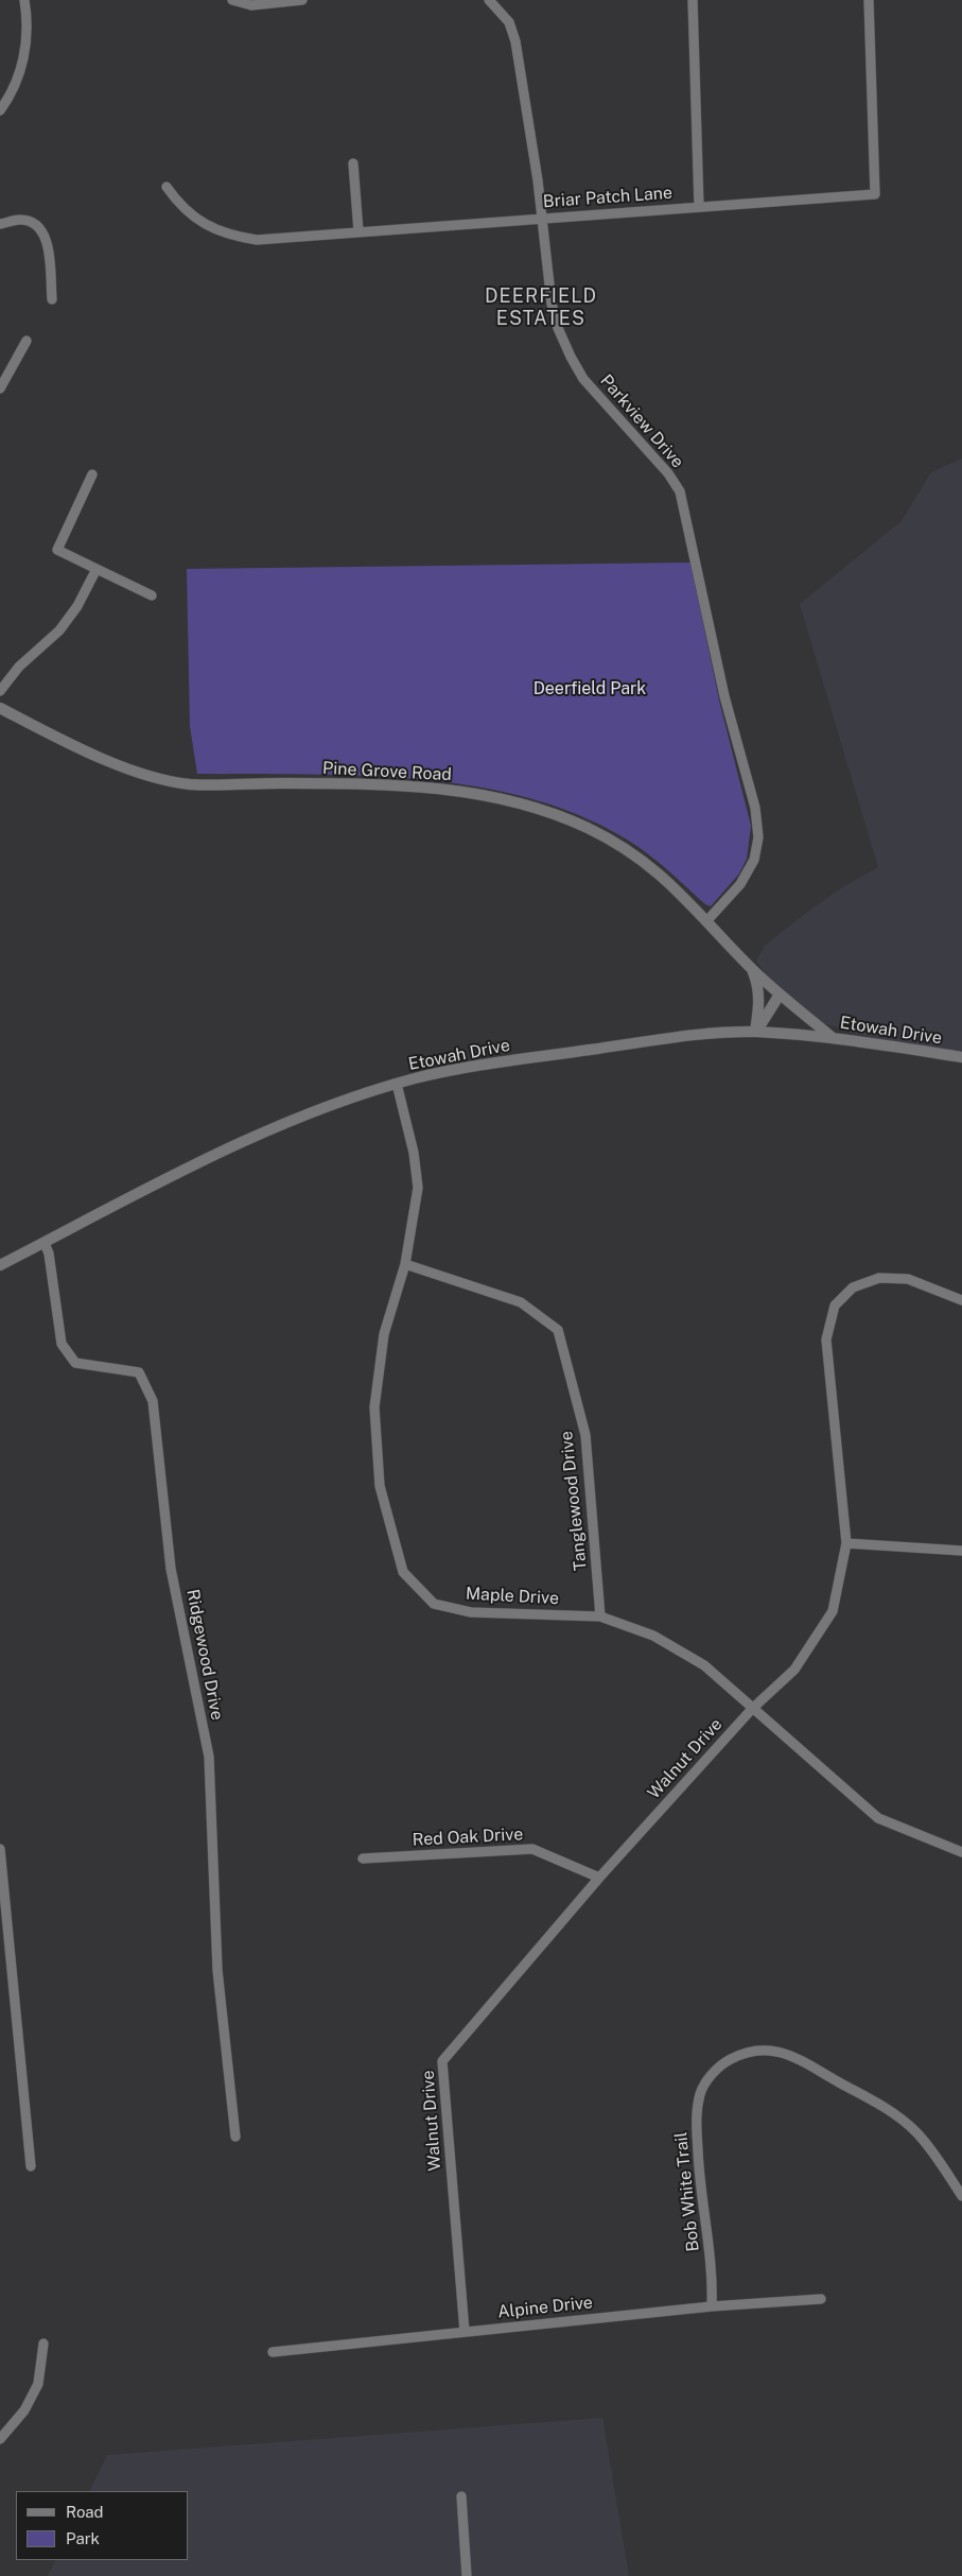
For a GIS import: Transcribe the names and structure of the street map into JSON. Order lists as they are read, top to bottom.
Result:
{
  "streets": {
    "street": [
      "Briar Patch Lane",
      "Parkview Drive",
      "Pine Grove Road",
      "Etowah Drive",
      "Tanglewood Drive",
      "Maple Drive",
      "Ridgewood Drive",
      "Walnut Drive",
      "Red Oak Drive",
      "Bob White Trail",
      "Alpine Drive"
    ]
  },
  "crossings": [
    ["Briar Patch Lane", "Parkview Drive"],
    ["Parkview Drive", "Pine Grove Road"],
    ["Pine Grove Road", "Etowah Drive"],
    ["Etowah Drive", "Maple Drive"],
    ["Etowah Drive", "Ridgewood Drive"],
    ["Tanglewood Drive", "Maple Drive"],
    ["Maple Drive", "Walnut Drive"],
    ["Walnut Drive", "Red Oak Drive"],
    ["Walnut Drive", "Alpine Drive"],
    ["Bob White Trail", "Alpine Drive"]
  ],
  "districts": ["DEERFIELD ESTATES"],
  "parks": ["Deerfield Park"],
  "legend": ["Road", "Park"]
}
